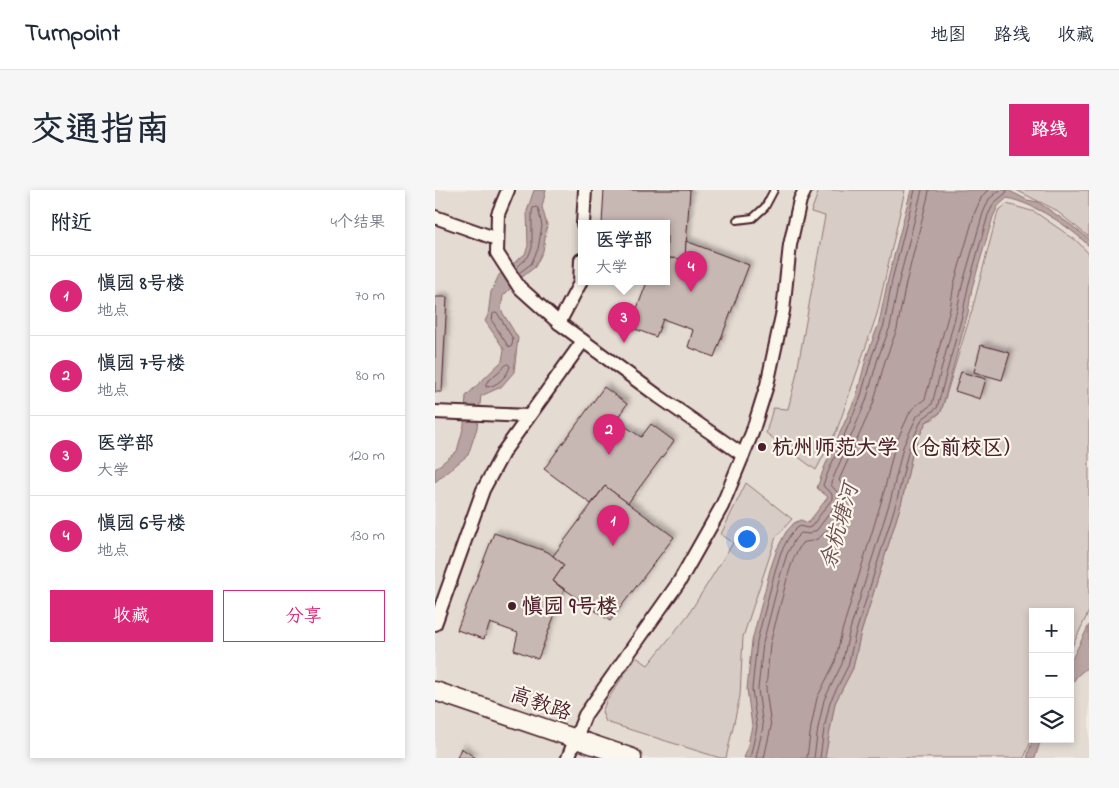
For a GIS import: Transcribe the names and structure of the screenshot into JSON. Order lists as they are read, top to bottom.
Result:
{
  "streets": {
    "street": ["高教路"]
  },
  "water": ["余杭塘河"],
  "places": ["杭州师范大学（仓前校区）", "慎园 9号楼"],
  "page": {
    "header": "Turnpoint",
    "nav": ["地图", "路线", "收藏"],
    "title": "交通指南",
    "buttons": [
      "路线",
      ["收藏", "分享"]
    ],
    "heading": ["附近", "4个结果"],
    "popup": ["医学部", "大学"],
    "pins": [
      "4",
      "3",
      "2",
      "1"
    ],
    "list": [
      {
        "mark": "1",
        "name": "慎园 8号楼",
        "note": "地点",
        "value": "70 m"
      },
      {
        "mark": "2",
        "name": "慎园 7号楼",
        "note": "地点",
        "value": "80 m"
      },
      {
        "mark": "3",
        "name": "医学部",
        "note": "大学",
        "value": "120 m"
      },
      {
        "mark": "4",
        "name": "慎园 6号楼",
        "note": "地点",
        "value": "130 m"
      }
    ],
    "map_buttons": ["+", "−"]
  }
}
